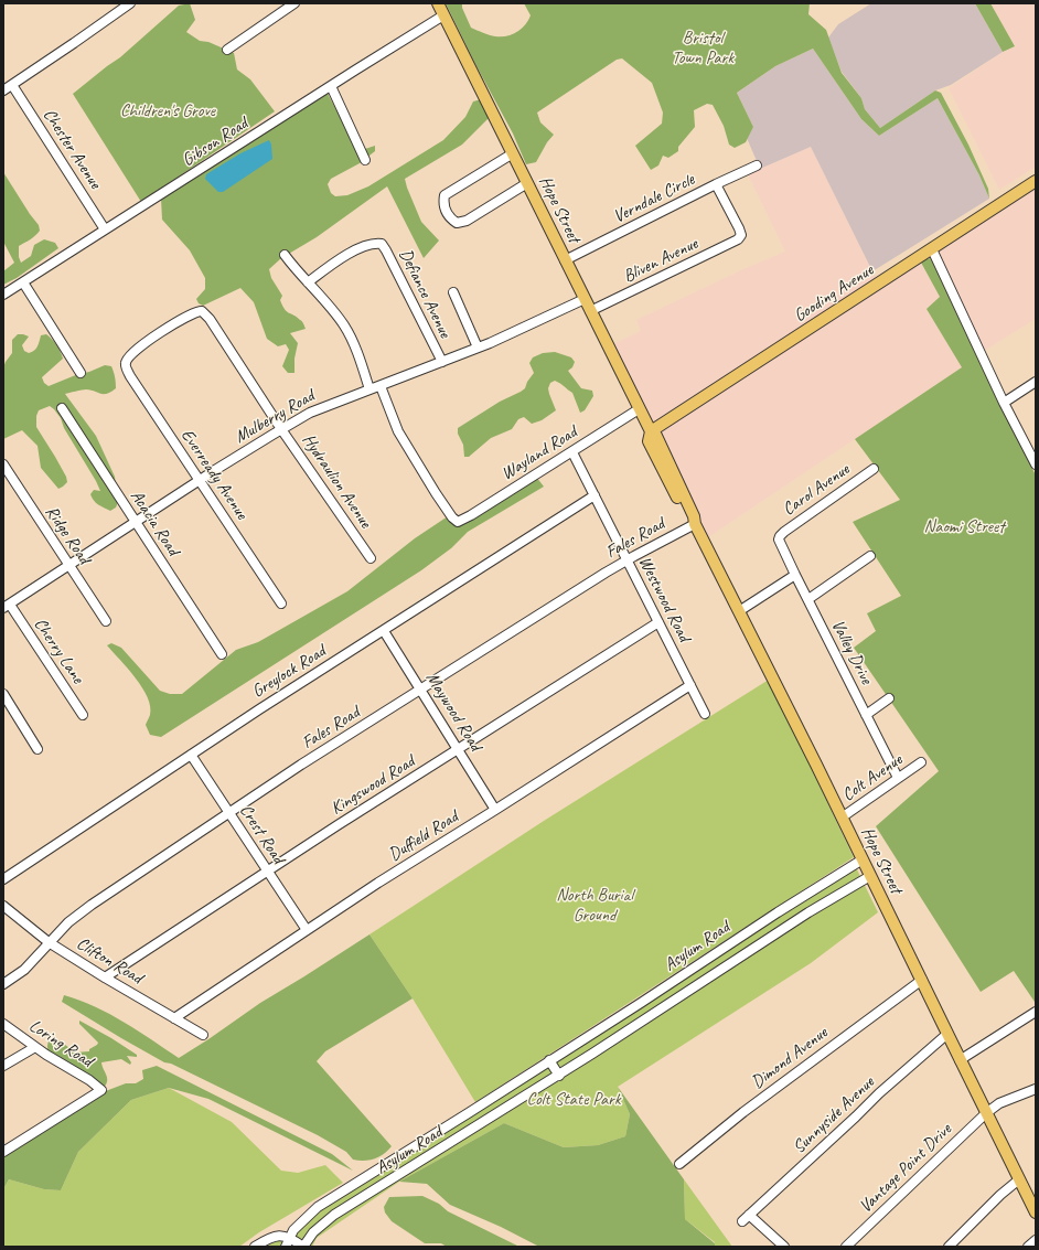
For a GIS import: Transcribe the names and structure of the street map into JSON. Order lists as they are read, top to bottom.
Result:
{
  "streets": {
    "main road": ["Hope Street", "Gooding Avenue"],
    "street": [
      "Gibson Road",
      "Chester Avenue",
      "Verndale Circle",
      "Bliven Avenue",
      "Defiance Avenue",
      "Mulberry Road",
      "Wayland Road",
      "Everready Avenue",
      "Hydraulion Avenue",
      "Carol Avenue",
      "Acacia Road",
      "Ridge Road",
      "Fales Road",
      "Westwood Road",
      "Cherry Lane",
      "Valley Drive",
      "Greylock Road",
      "Maywood Road",
      "Colt Avenue",
      "Kingswood Road",
      "Crest Road",
      "Duffield Road",
      "Asylum Road",
      "Clifton Road",
      "Loring Road",
      "Dimond Avenue",
      "Sunnyside Avenue",
      "Vantage Point Drive"
    ]
  },
  "crossings": [
    ["Gibson Road", "Chester Avenue"],
    ["Gibson Road", "Hope Street"],
    ["Verndale Circle", "Hope Street"],
    ["Verndale Circle", "Bliven Avenue"],
    ["Hope Street", "Bliven Avenue"],
    ["Hope Street", "Gooding Avenue"],
    ["Hope Street", "Mulberry Road"],
    ["Hope Street", "Wayland Road"],
    ["Hope Street", "Fales Road"],
    ["Hope Street", "Colt Avenue"],
    ["Hope Street", "Asylum Road"],
    ["Hope Street", "Dimond Avenue"],
    ["Hope Street", "Sunnyside Avenue"],
    ["Hope Street", "Vantage Point Drive"],
    ["Defiance Avenue", "Mulberry Road"],
    ["Mulberry Road", "Wayland Road"],
    ["Mulberry Road", "Everready Avenue"],
    ["Mulberry Road", "Hydraulion Avenue"],
    ["Mulberry Road", "Acacia Road"],
    ["Mulberry Road", "Ridge Road"],
    ["Mulberry Road", "Cherry Lane"],
    ["Wayland Road", "Westwood Road"],
    ["Everready Avenue", "Hydraulion Avenue"],
    ["Carol Avenue", "Valley Drive"],
    ["Fales Road", "Westwood Road"],
    ["Fales Road", "Maywood Road"],
    ["Fales Road", "Crest Road"],
    ["Fales Road", "Clifton Road"],
    ["Westwood Road", "Greylock Road"],
    ["Westwood Road", "Kingswood Road"],
    ["Westwood Road", "Duffield Road"],
    ["Valley Drive", "Colt Avenue"],
    ["Greylock Road", "Maywood Road"],
    ["Greylock Road", "Crest Road"],
    ["Maywood Road", "Kingswood Road"],
    ["Maywood Road", "Duffield Road"],
    ["Kingswood Road", "Crest Road"],
    ["Kingswood Road", "Clifton Road"],
    ["Crest Road", "Duffield Road"],
    ["Duffield Road", "Clifton Road"]
  ],
  "parks": [
    "Bristol Town Park",
    "Children's Grove",
    "Naomi Street",
    "North Burial Ground",
    "Colt State Park"
  ]
}
